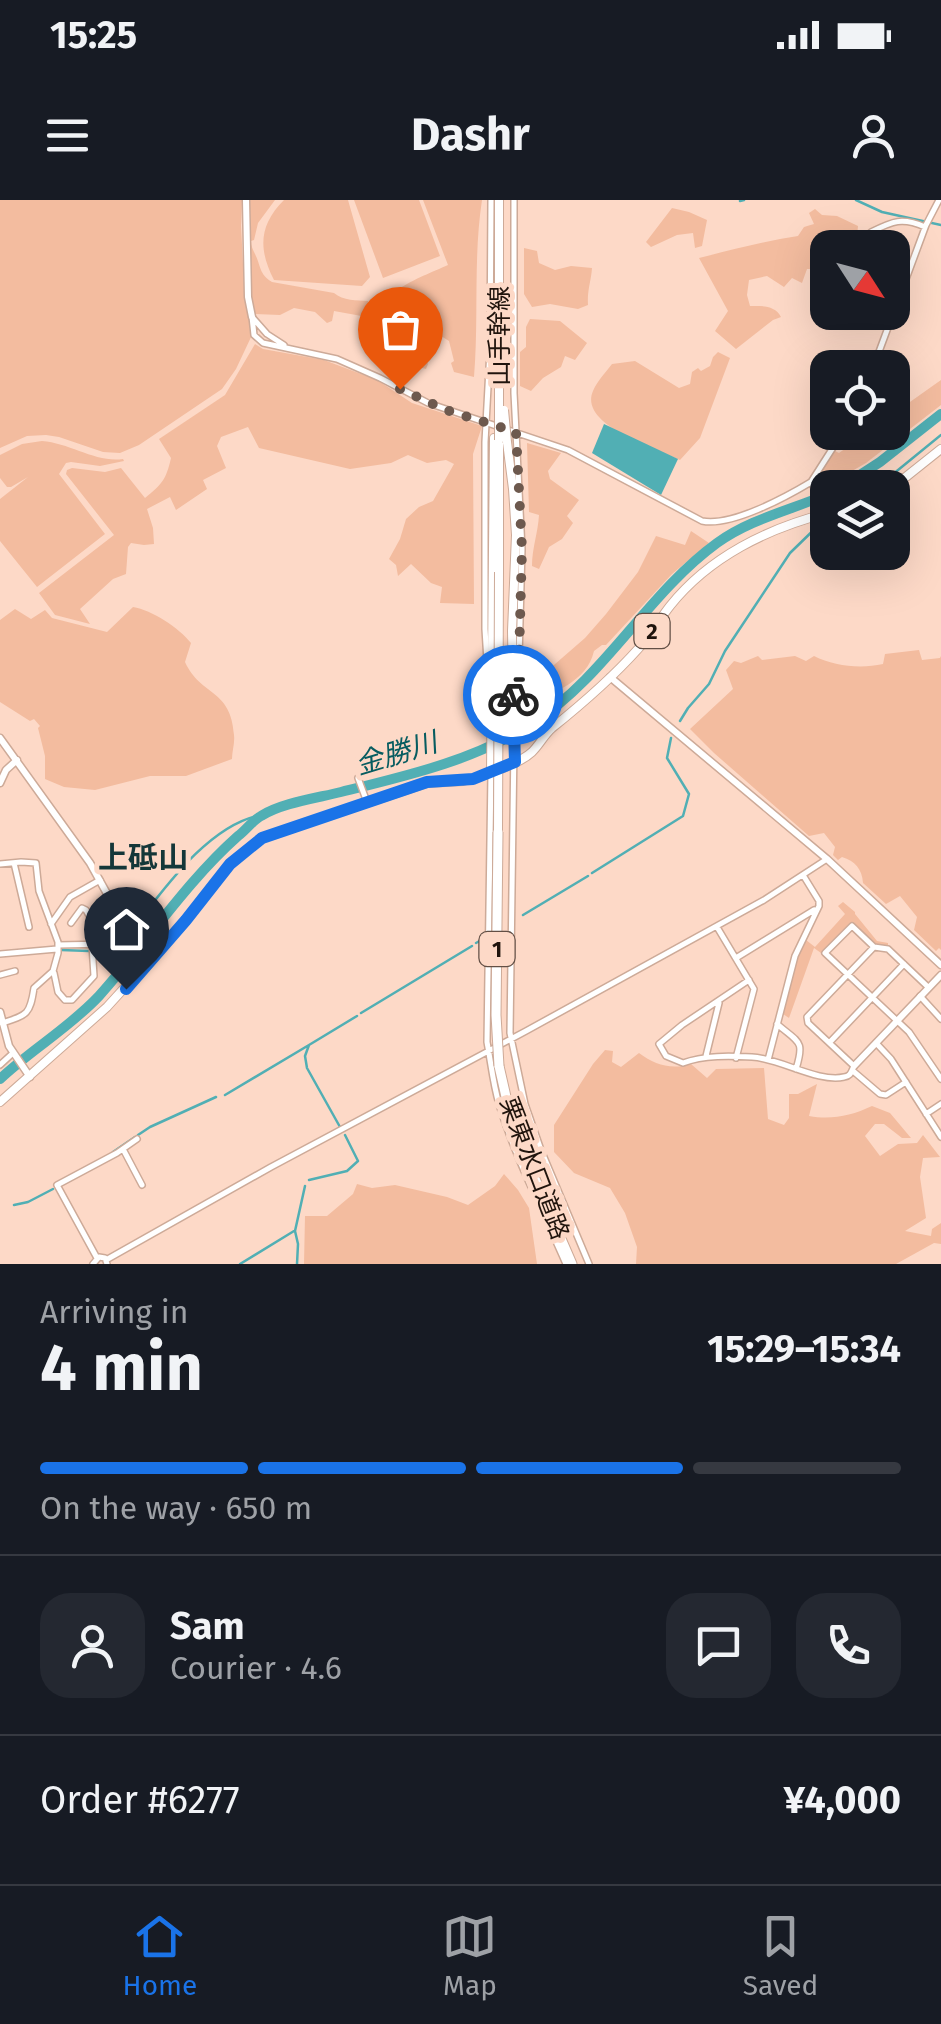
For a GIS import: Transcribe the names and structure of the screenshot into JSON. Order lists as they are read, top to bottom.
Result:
{
  "streets": {
    "highway": ["1", "栗東水口道路"],
    "main road": ["山手幹線", "2"]
  },
  "crossings": [
    ["山手幹線", "栗東水口道路"]
  ],
  "districts": ["上砥山"],
  "water": ["金勝川"],
  "north": "bottom right",
  "page": {
    "status": "15:25",
    "header": "Dashr",
    "heading": ["4 min", "Arriving in", "15:29–15:34"],
    "panel": [
      "Sam",
      "Courier · 4.6",
      "Order #6277",
      "¥4,000"
    ],
    "bar": "On the way · 650 m",
    "tabs": ["Home", "Map", "Saved"]
  }
}
